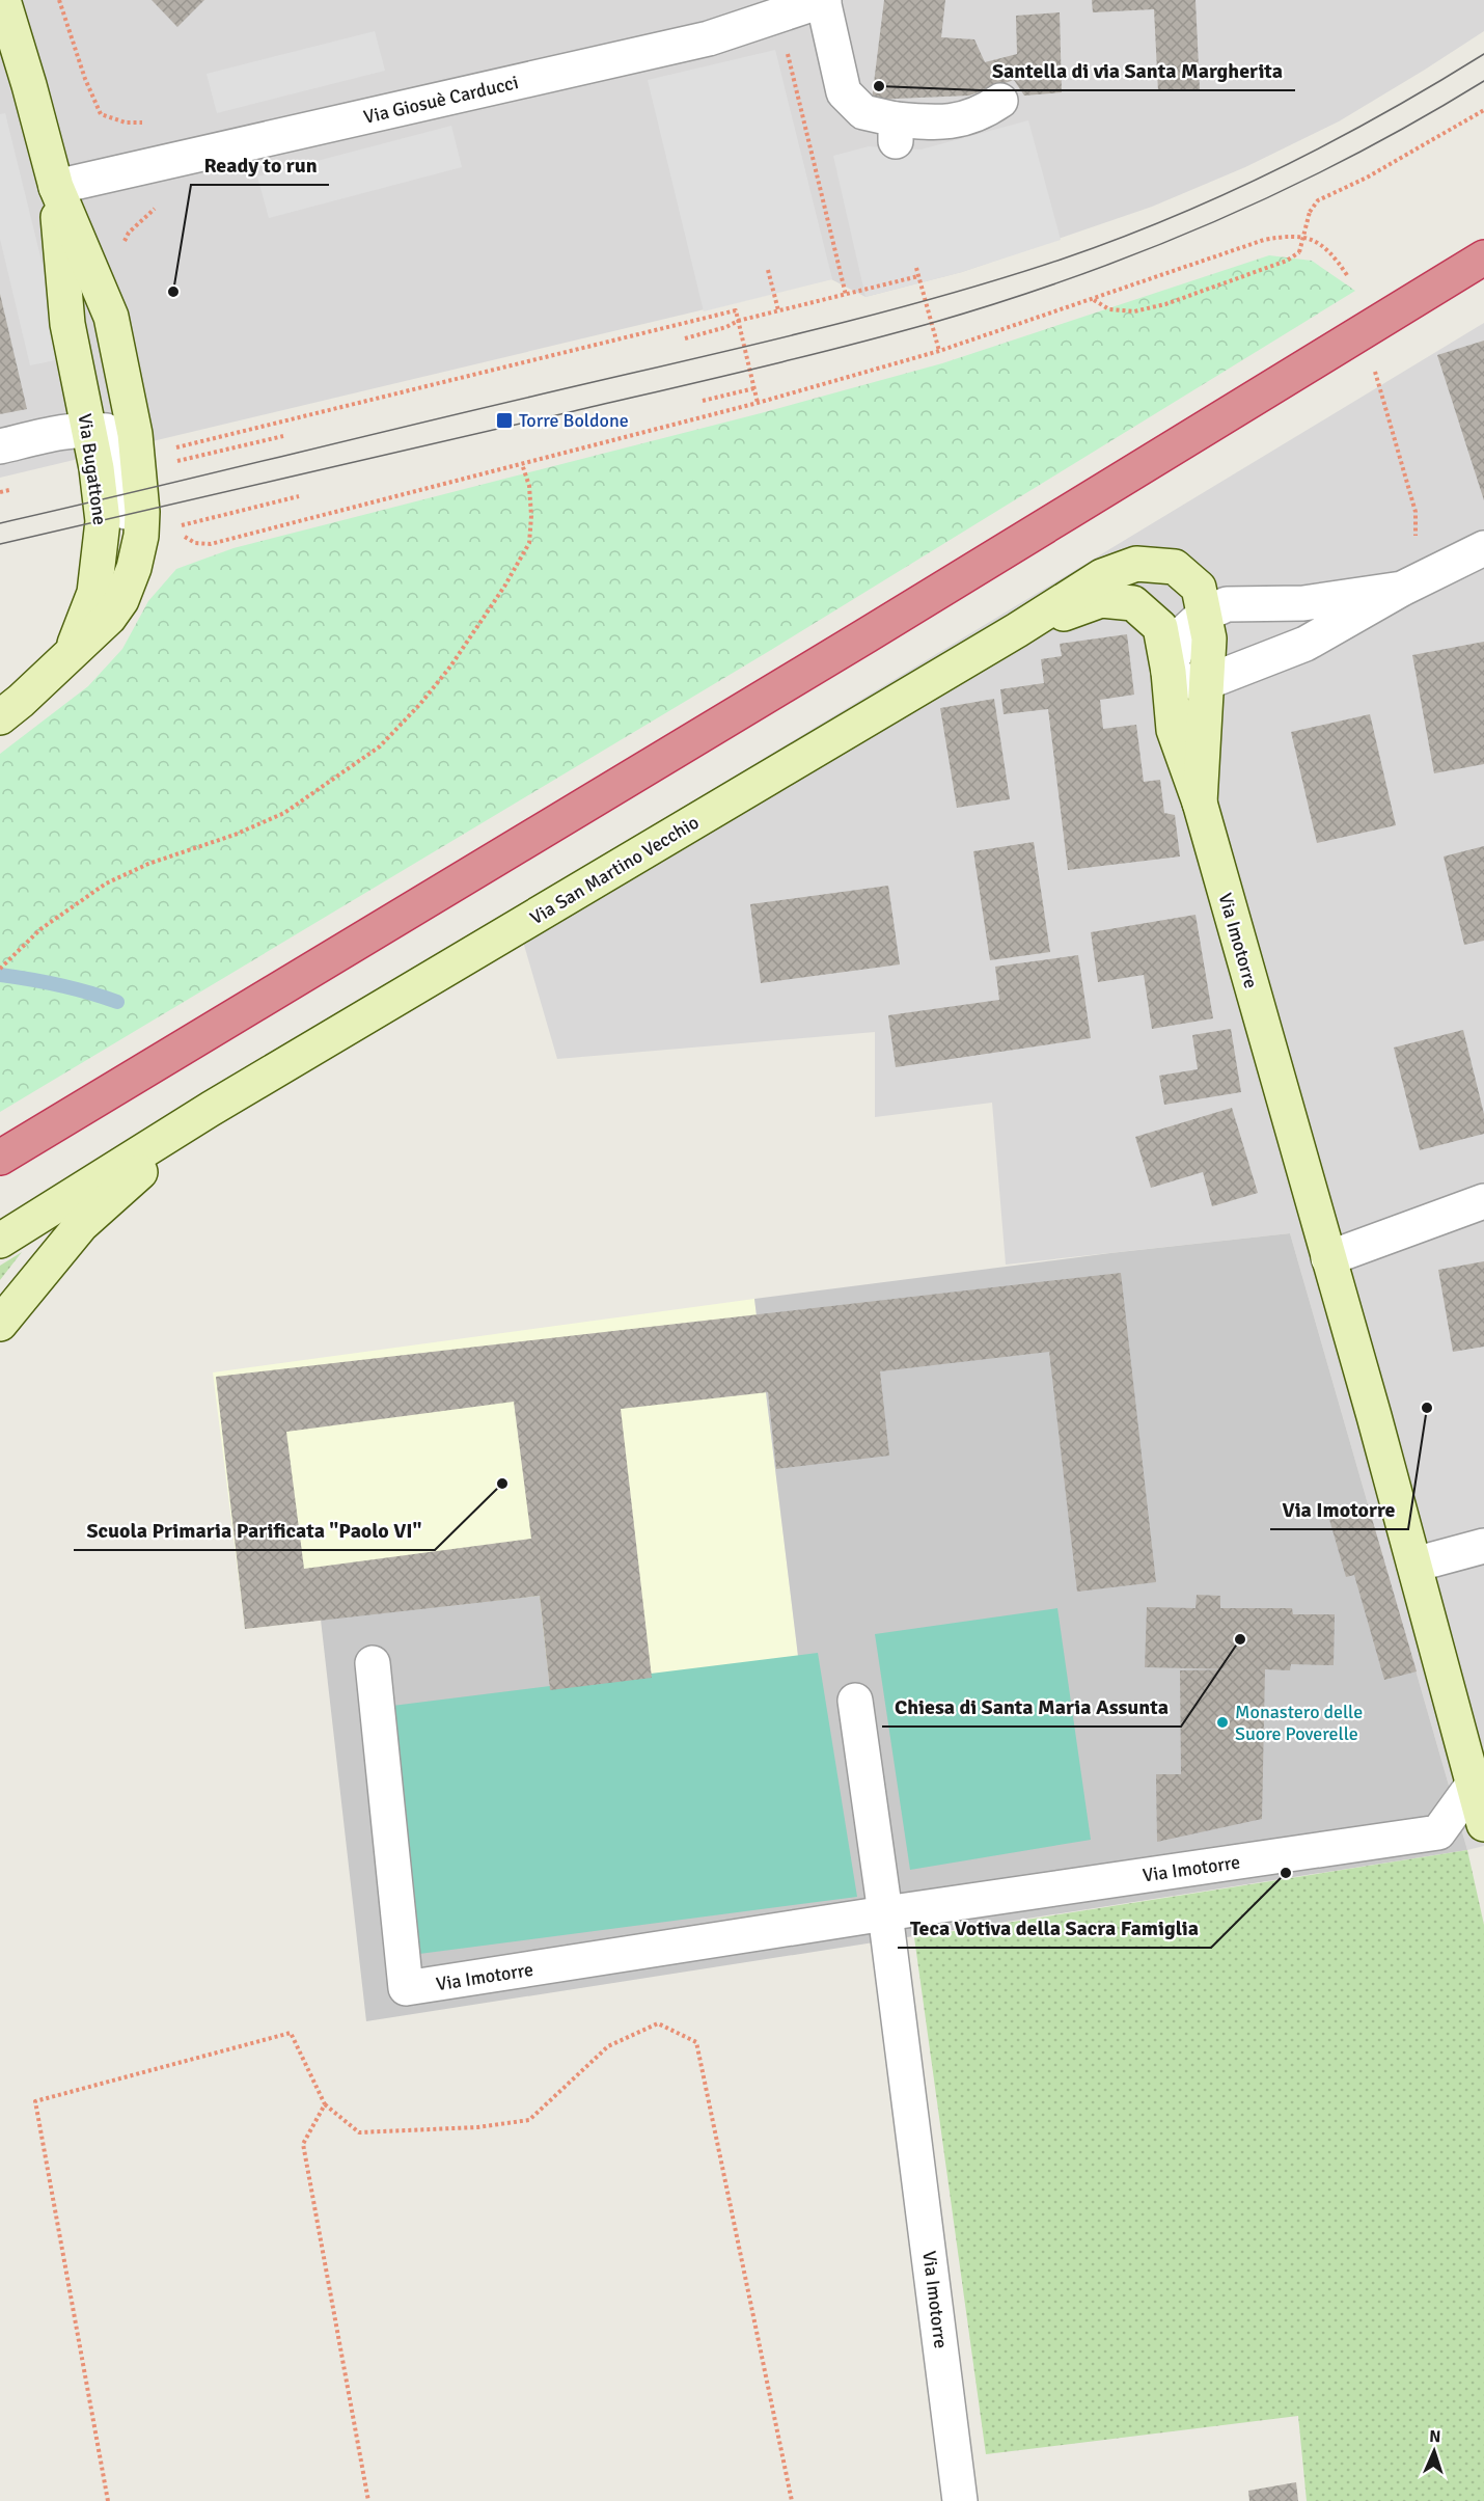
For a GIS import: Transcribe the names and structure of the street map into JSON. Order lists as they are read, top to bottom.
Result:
{
  "streets": {
    "street": [
      "Via Giosuè Carducci",
      "Via Bugattone",
      "Via San Martino Vecchio",
      "Via Imotorre"
    ]
  },
  "crossings": [
    ["Via Giosuè Carducci", "Via Bugattone"],
    ["Via San Martino Vecchio", "Via Imotorre"]
  ],
  "places": {
    "other": [
      "Santella di via Santa Margherita",
      "Ready to run",
      "Via Imotorre",
      "Scuola Primaria Parificata \"Paolo VI\"",
      "Chiesa di Santa Maria Assunta",
      "Monastero delle Suore Poverelle",
      "Teca Votiva della Sacra Famiglia"
    ],
    "transit": ["Torre Boldone"]
  },
  "north": "top"
}
